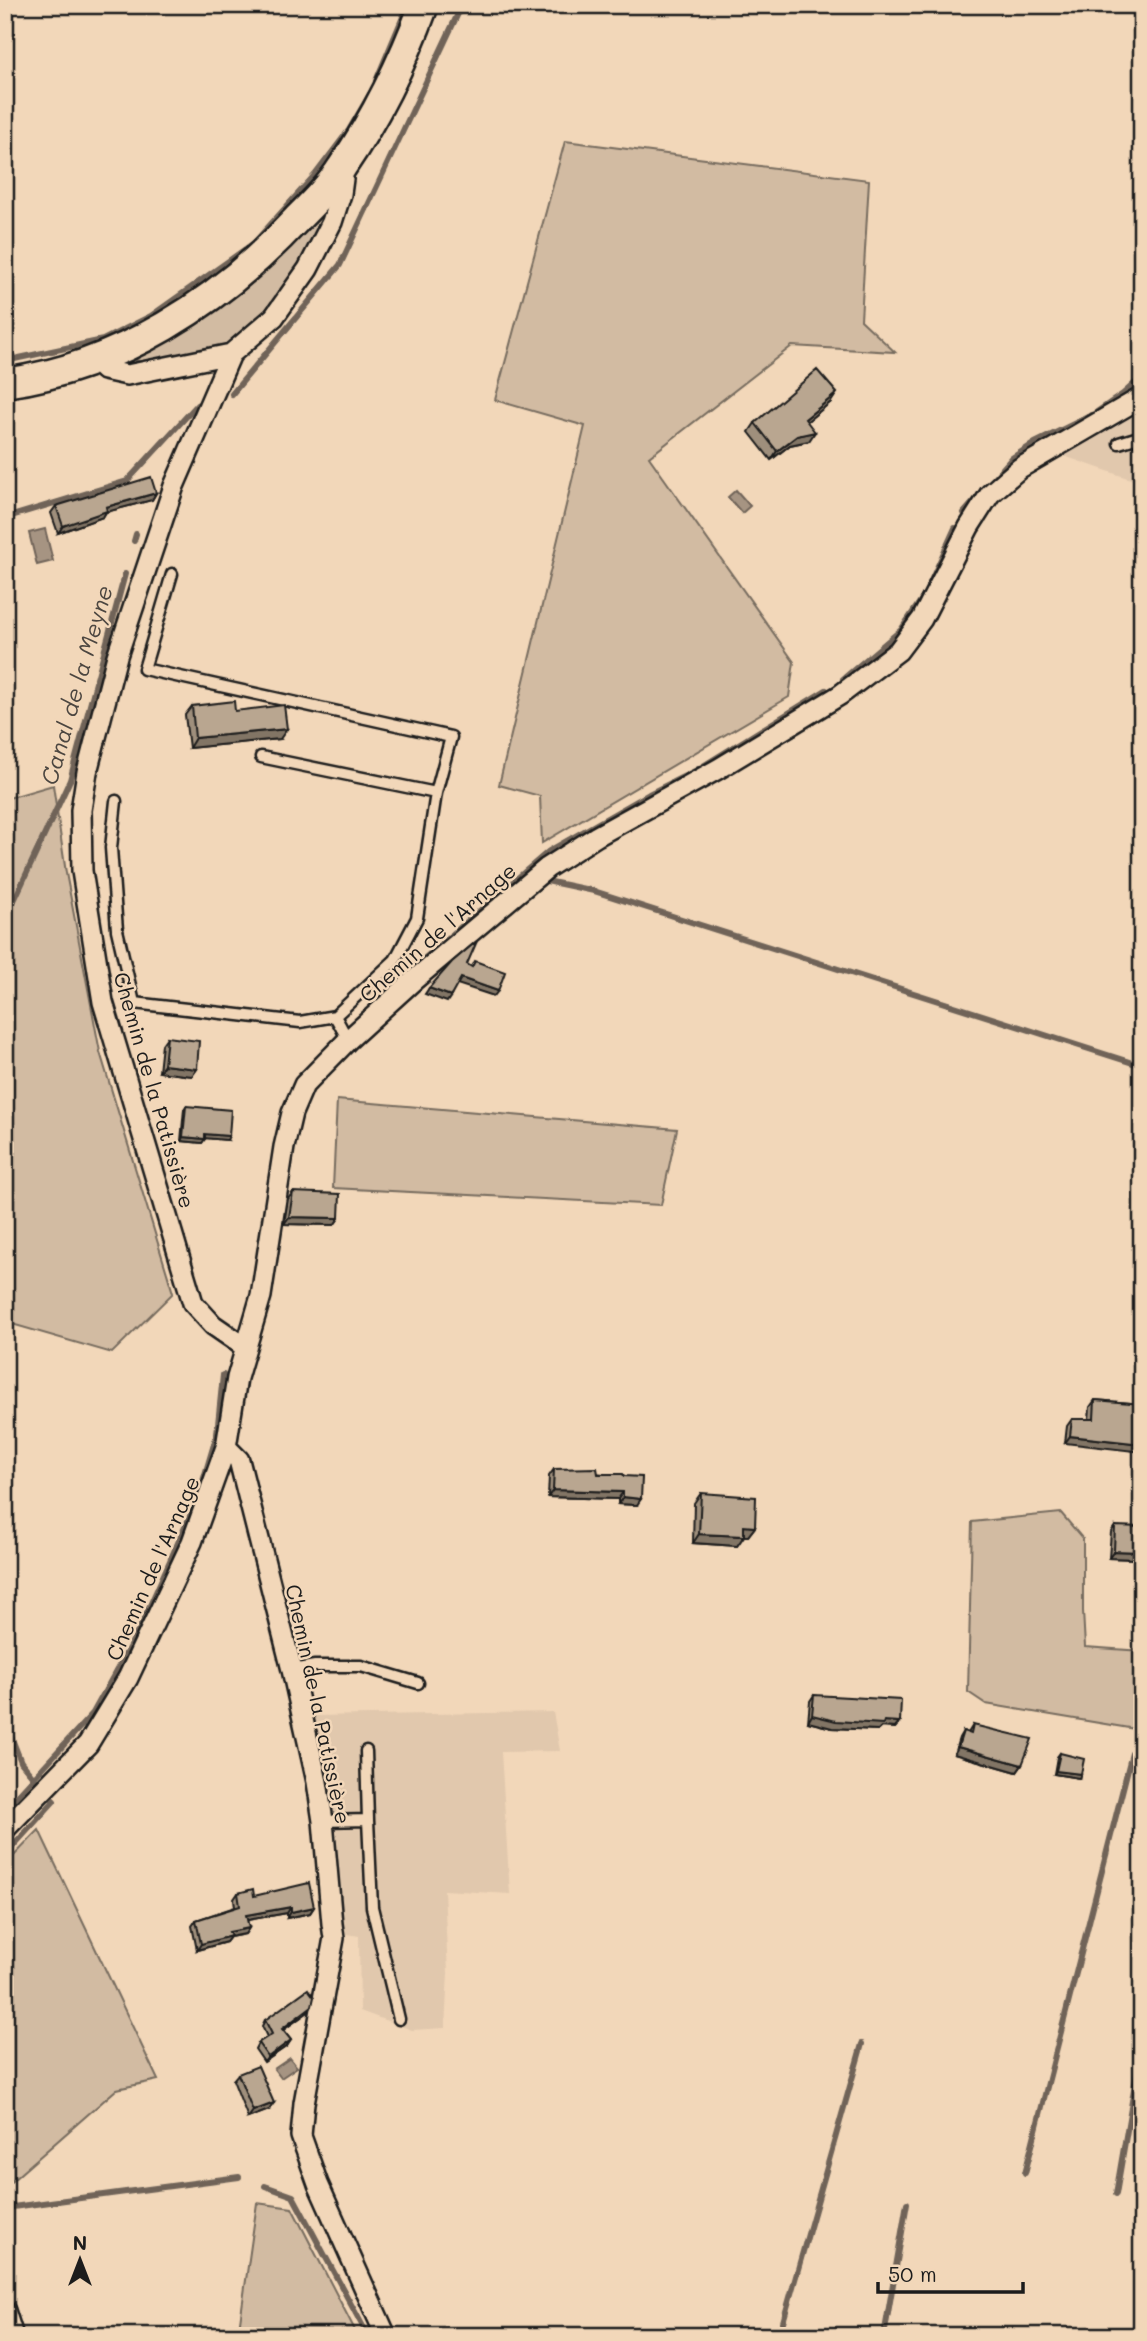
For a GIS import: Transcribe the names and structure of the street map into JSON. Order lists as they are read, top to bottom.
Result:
{
  "streets": {
    "street": ["Chemin de l'Arnage", "Chemin de la Patissière"]
  },
  "crossings": [
    ["Chemin de l'Arnage", "Chemin de la Patissière"]
  ],
  "water": ["Canal de la Meyne"],
  "scale_bar": "50 m",
  "north": "top"
}
